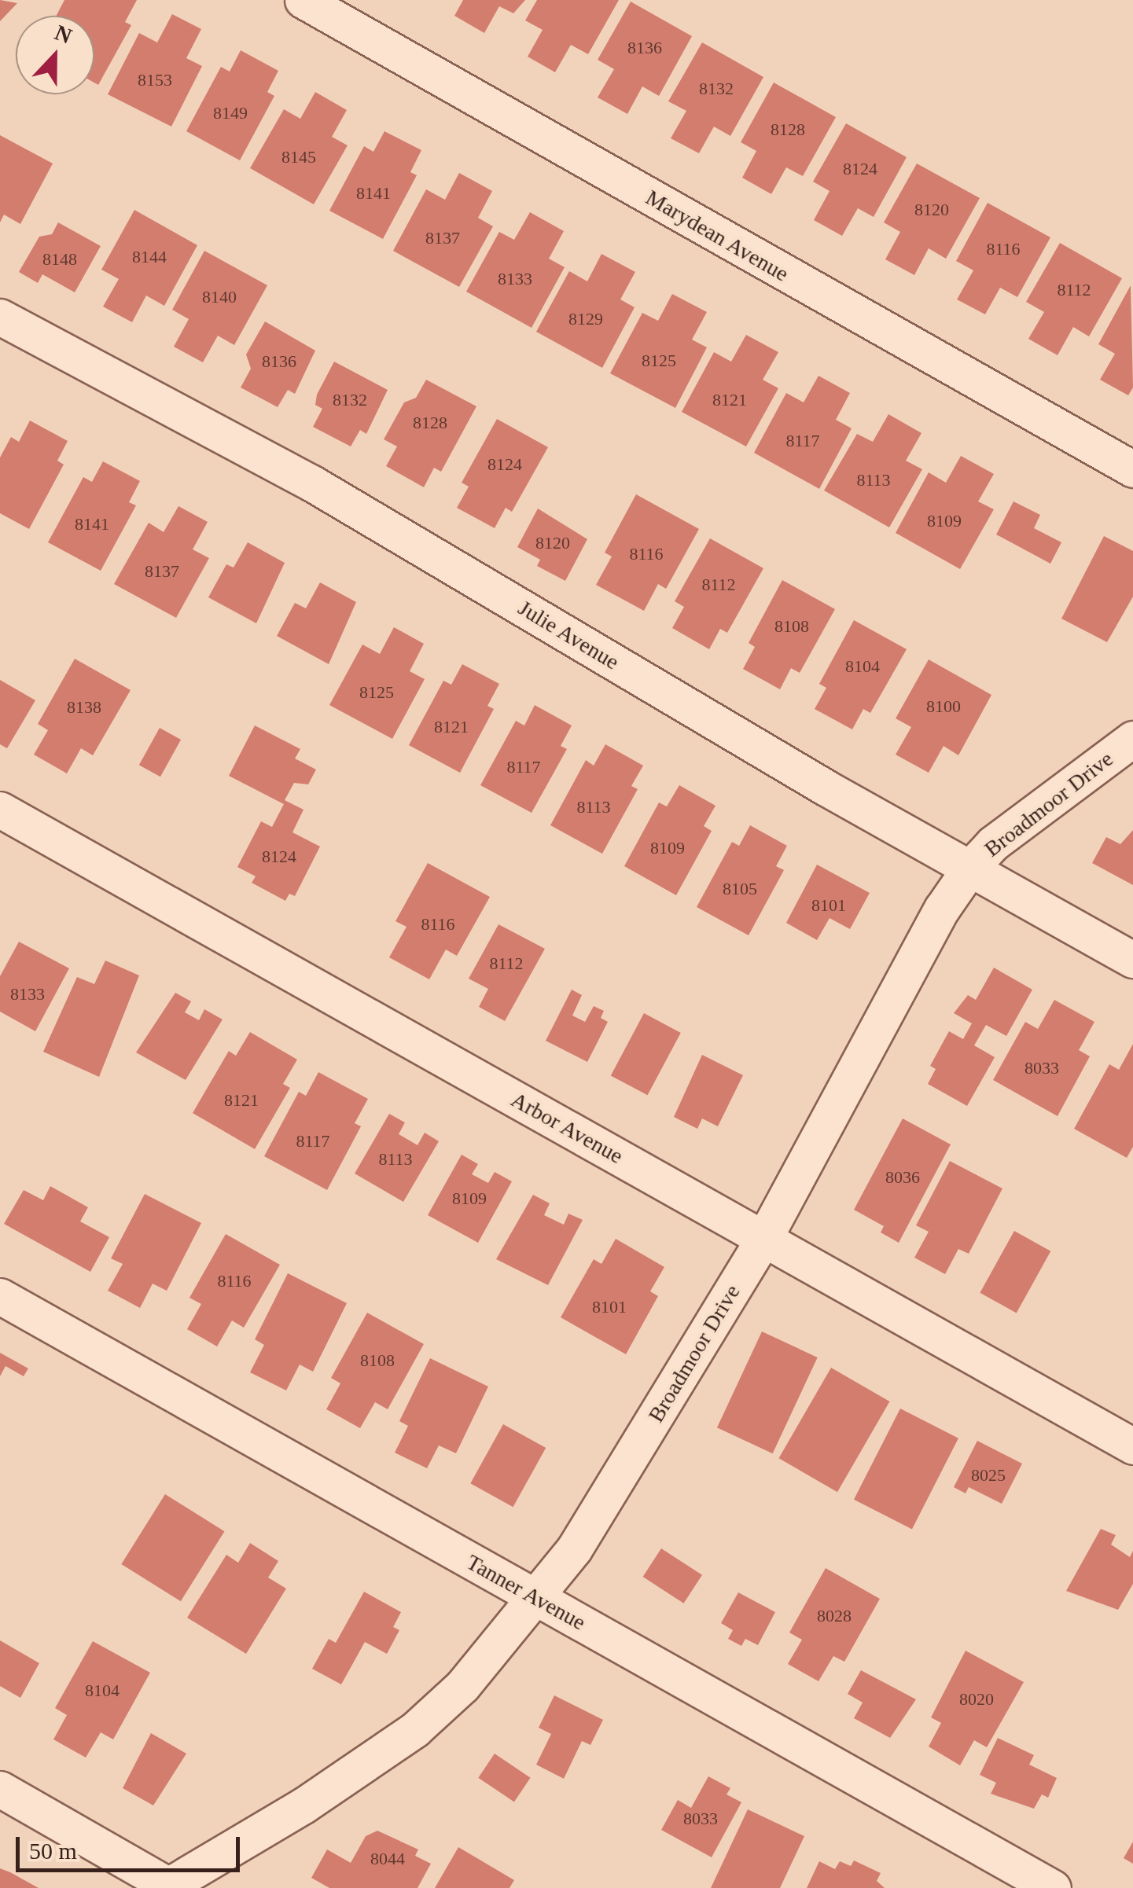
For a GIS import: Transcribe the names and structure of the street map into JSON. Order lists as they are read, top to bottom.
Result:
{
  "streets": {
    "street": [
      "Marydean Avenue",
      "Julie Avenue",
      "Broadmoor Drive",
      "Arbor Avenue",
      "Tanner Avenue"
    ]
  },
  "crossings": [
    ["Julie Avenue", "Broadmoor Drive"],
    ["Broadmoor Drive", "Arbor Avenue"],
    ["Broadmoor Drive", "Tanner Avenue"]
  ],
  "house_numbers": [
    "8136",
    "8153",
    "8132",
    "8149",
    "8128",
    "8145",
    "8124",
    "8141",
    "8120",
    "8137",
    "8116",
    "8144",
    "8148",
    "8133",
    "8112",
    "8140",
    "8129",
    "8125",
    "8136",
    "8132",
    "8121",
    "8128",
    "8117",
    "8124",
    "8113",
    "8109",
    "8141",
    "8120",
    "8116",
    "8137",
    "8112",
    "8108",
    "8104",
    "8125",
    "8100",
    "8138",
    "8121",
    "8117",
    "8113",
    "8109",
    "8124",
    "8105",
    "8101",
    "8116",
    "8112",
    "8133",
    "8033",
    "8121",
    "8117",
    "8113",
    "8036",
    "8109",
    "8116",
    "8101",
    "8108",
    "8025",
    "8028",
    "8104",
    "8020",
    "8033",
    "8044"
  ],
  "scale_bar": "50 m",
  "north": "top"
}
